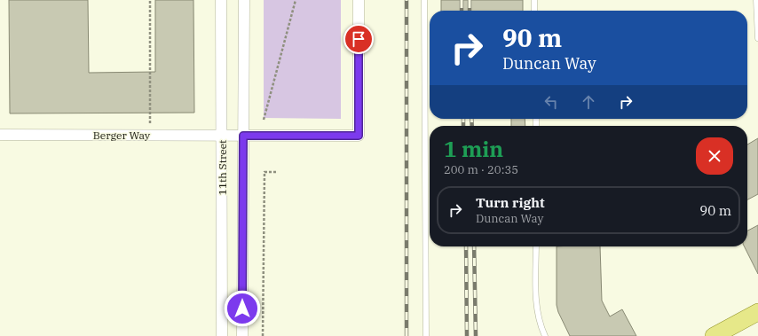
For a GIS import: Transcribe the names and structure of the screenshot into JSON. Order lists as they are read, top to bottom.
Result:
{
  "streets": {
    "street": ["Berger Way", "11th Street"]
  },
  "crossings": [
    ["Berger Way", "11th Street"]
  ],
  "page": {
    "turn": ["90 m", "Duncan Way"],
    "heading": ["1 min", "200 m · 20:35"],
    "list": [
      {
        "name": "Turn right",
        "note": "Duncan Way",
        "value": "90 m"
      }
    ]
  }
}
